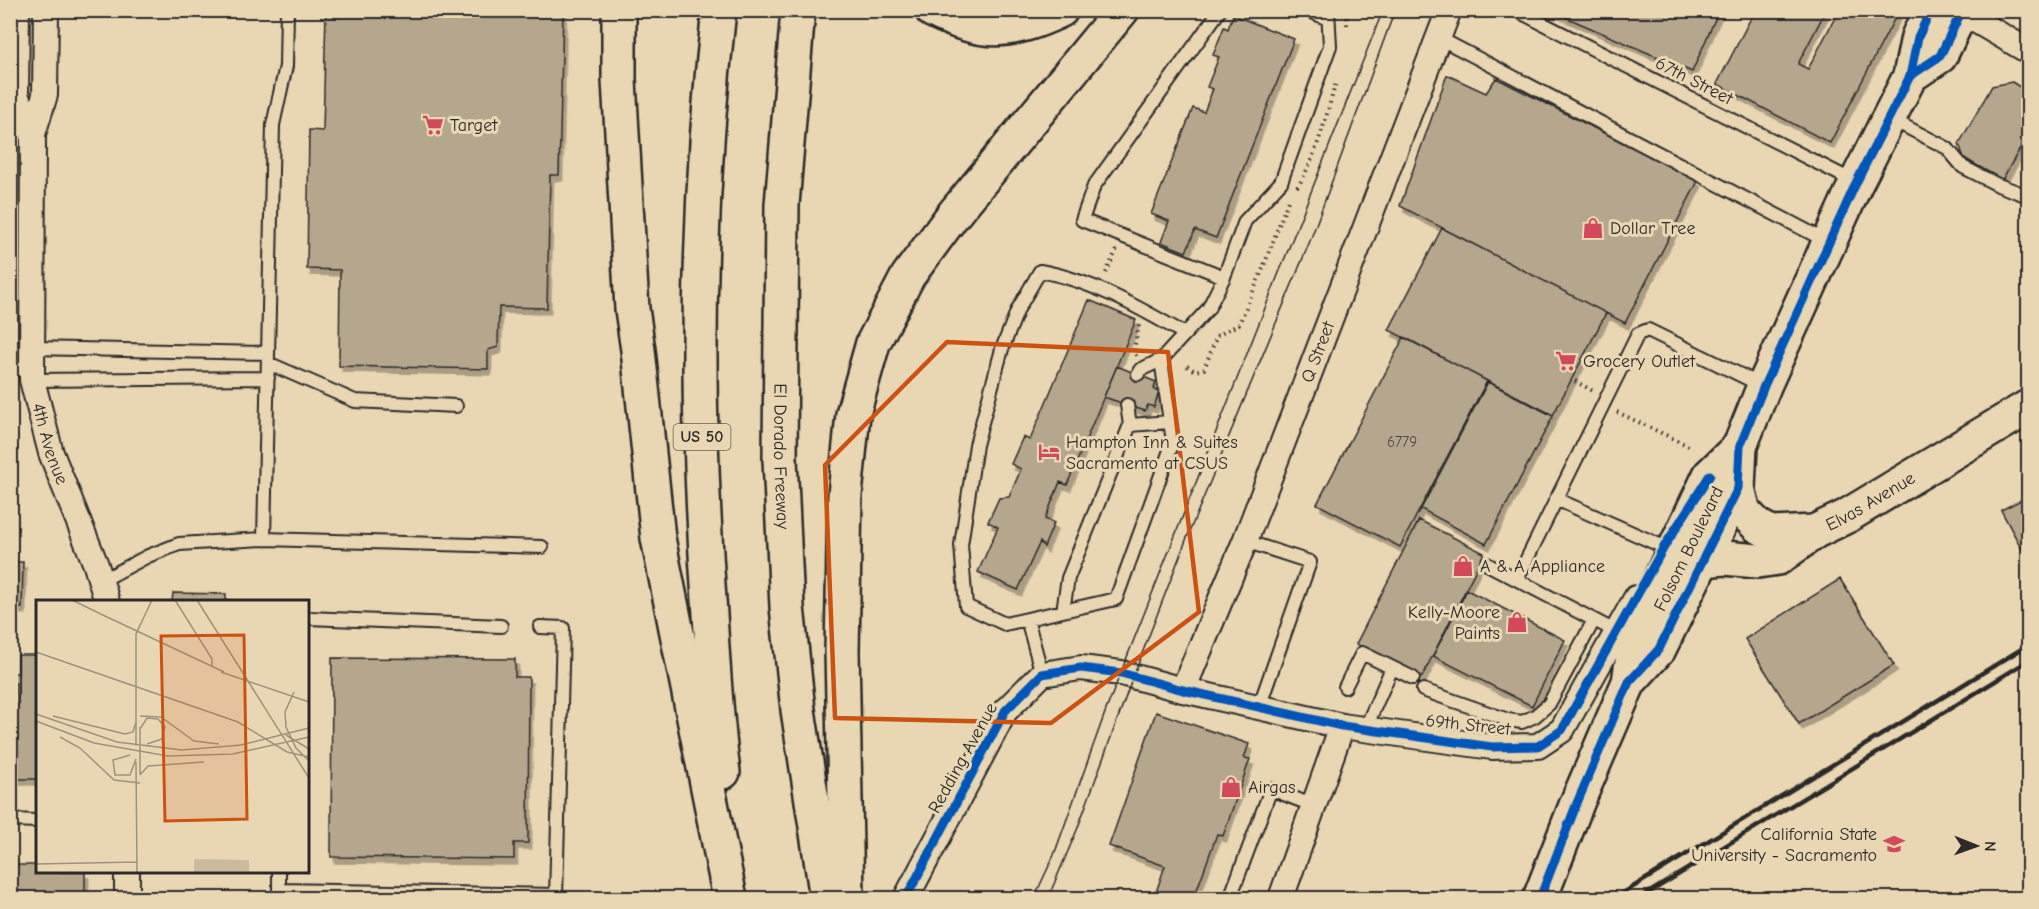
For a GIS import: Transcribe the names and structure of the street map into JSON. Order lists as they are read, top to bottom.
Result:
{
  "streets": {
    "main road": [
      "US 50",
      "El Dorado Freeway",
      "Elvas Avenue",
      "Folsom Boulevard"
    ],
    "street": [
      "Q Street",
      "4th Avenue",
      "69th Street",
      "Redding Avenue"
    ],
    "lane": ["67th Street"]
  },
  "crossings": [
    ["67th Street", "Folsom Boulevard"],
    ["Q Street", "69th Street"],
    ["Elvas Avenue", "Folsom Boulevard"],
    ["Folsom Boulevard", "69th Street"]
  ],
  "places": {
    "supermarket": ["Target", "Grocery Outlet"],
    "shop": [
      "Dollar Tree",
      "A & A Appliance",
      "Kelly-Moore Paints",
      "Airgas"
    ],
    "hotel": ["Hampton Inn & Suites Sacramento at CSUS"],
    "school or university": ["California State University - Sacramento"]
  },
  "house_numbers": ["6779"],
  "north": "right"
}
